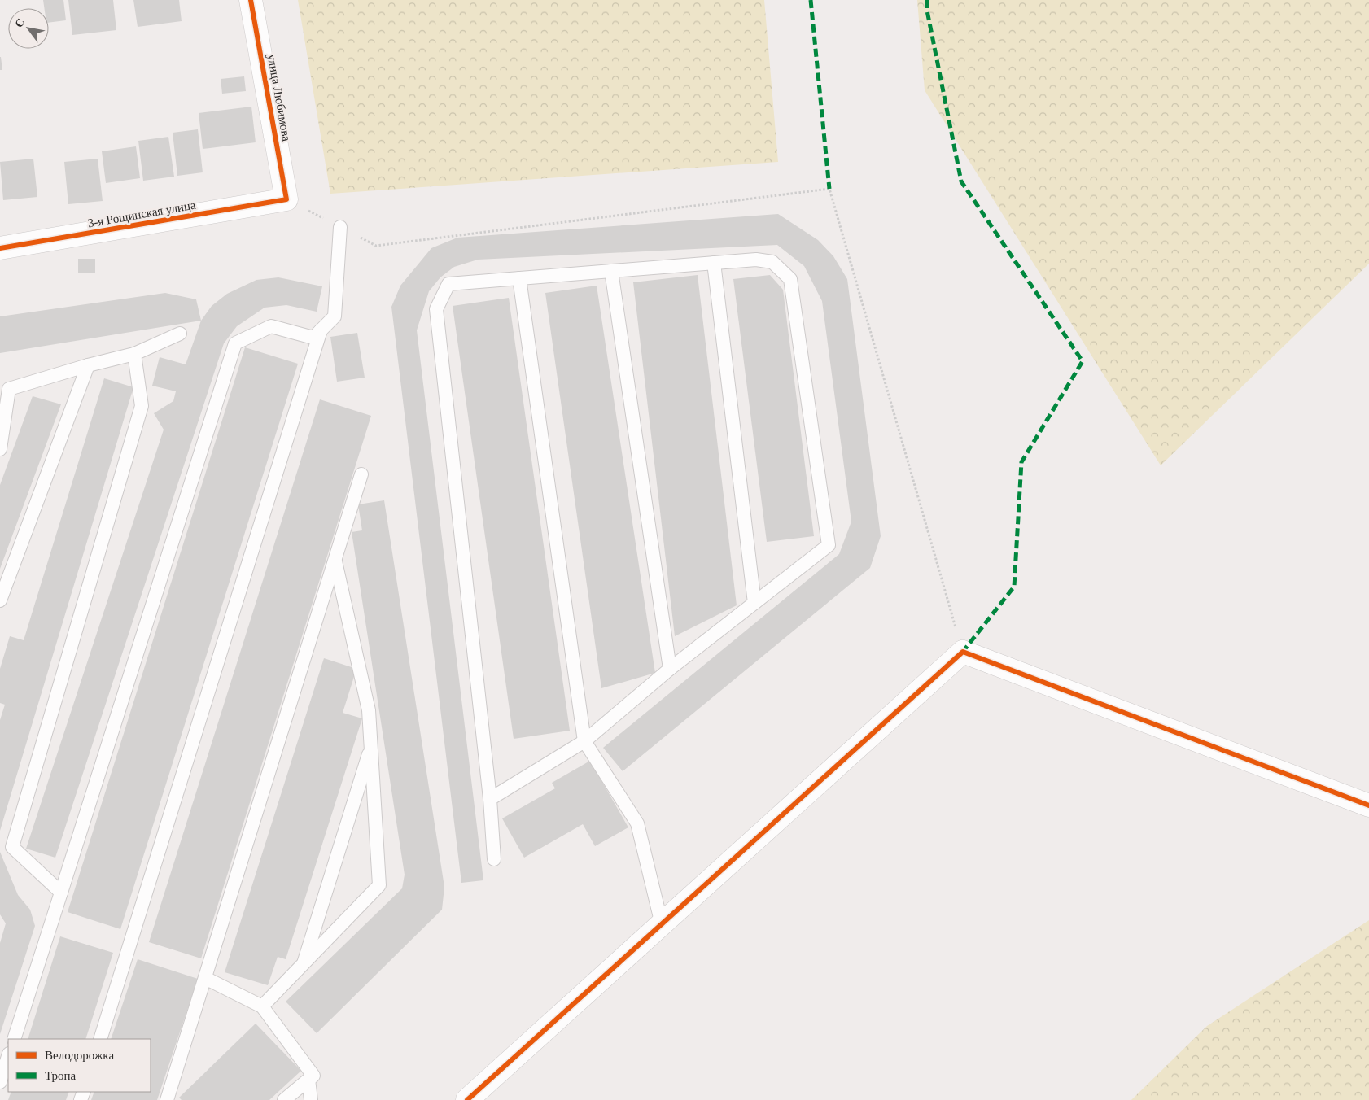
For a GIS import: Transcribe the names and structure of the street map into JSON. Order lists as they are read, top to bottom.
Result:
{
  "streets": {
    "street": ["улица Любимова", "3-я Рощинская улица"]
  },
  "crossings": [
    ["улица Любимова", "3-я Рощинская улица"]
  ],
  "legend": ["Велодорожка", "Тропа"],
  "north": "top left"
}
